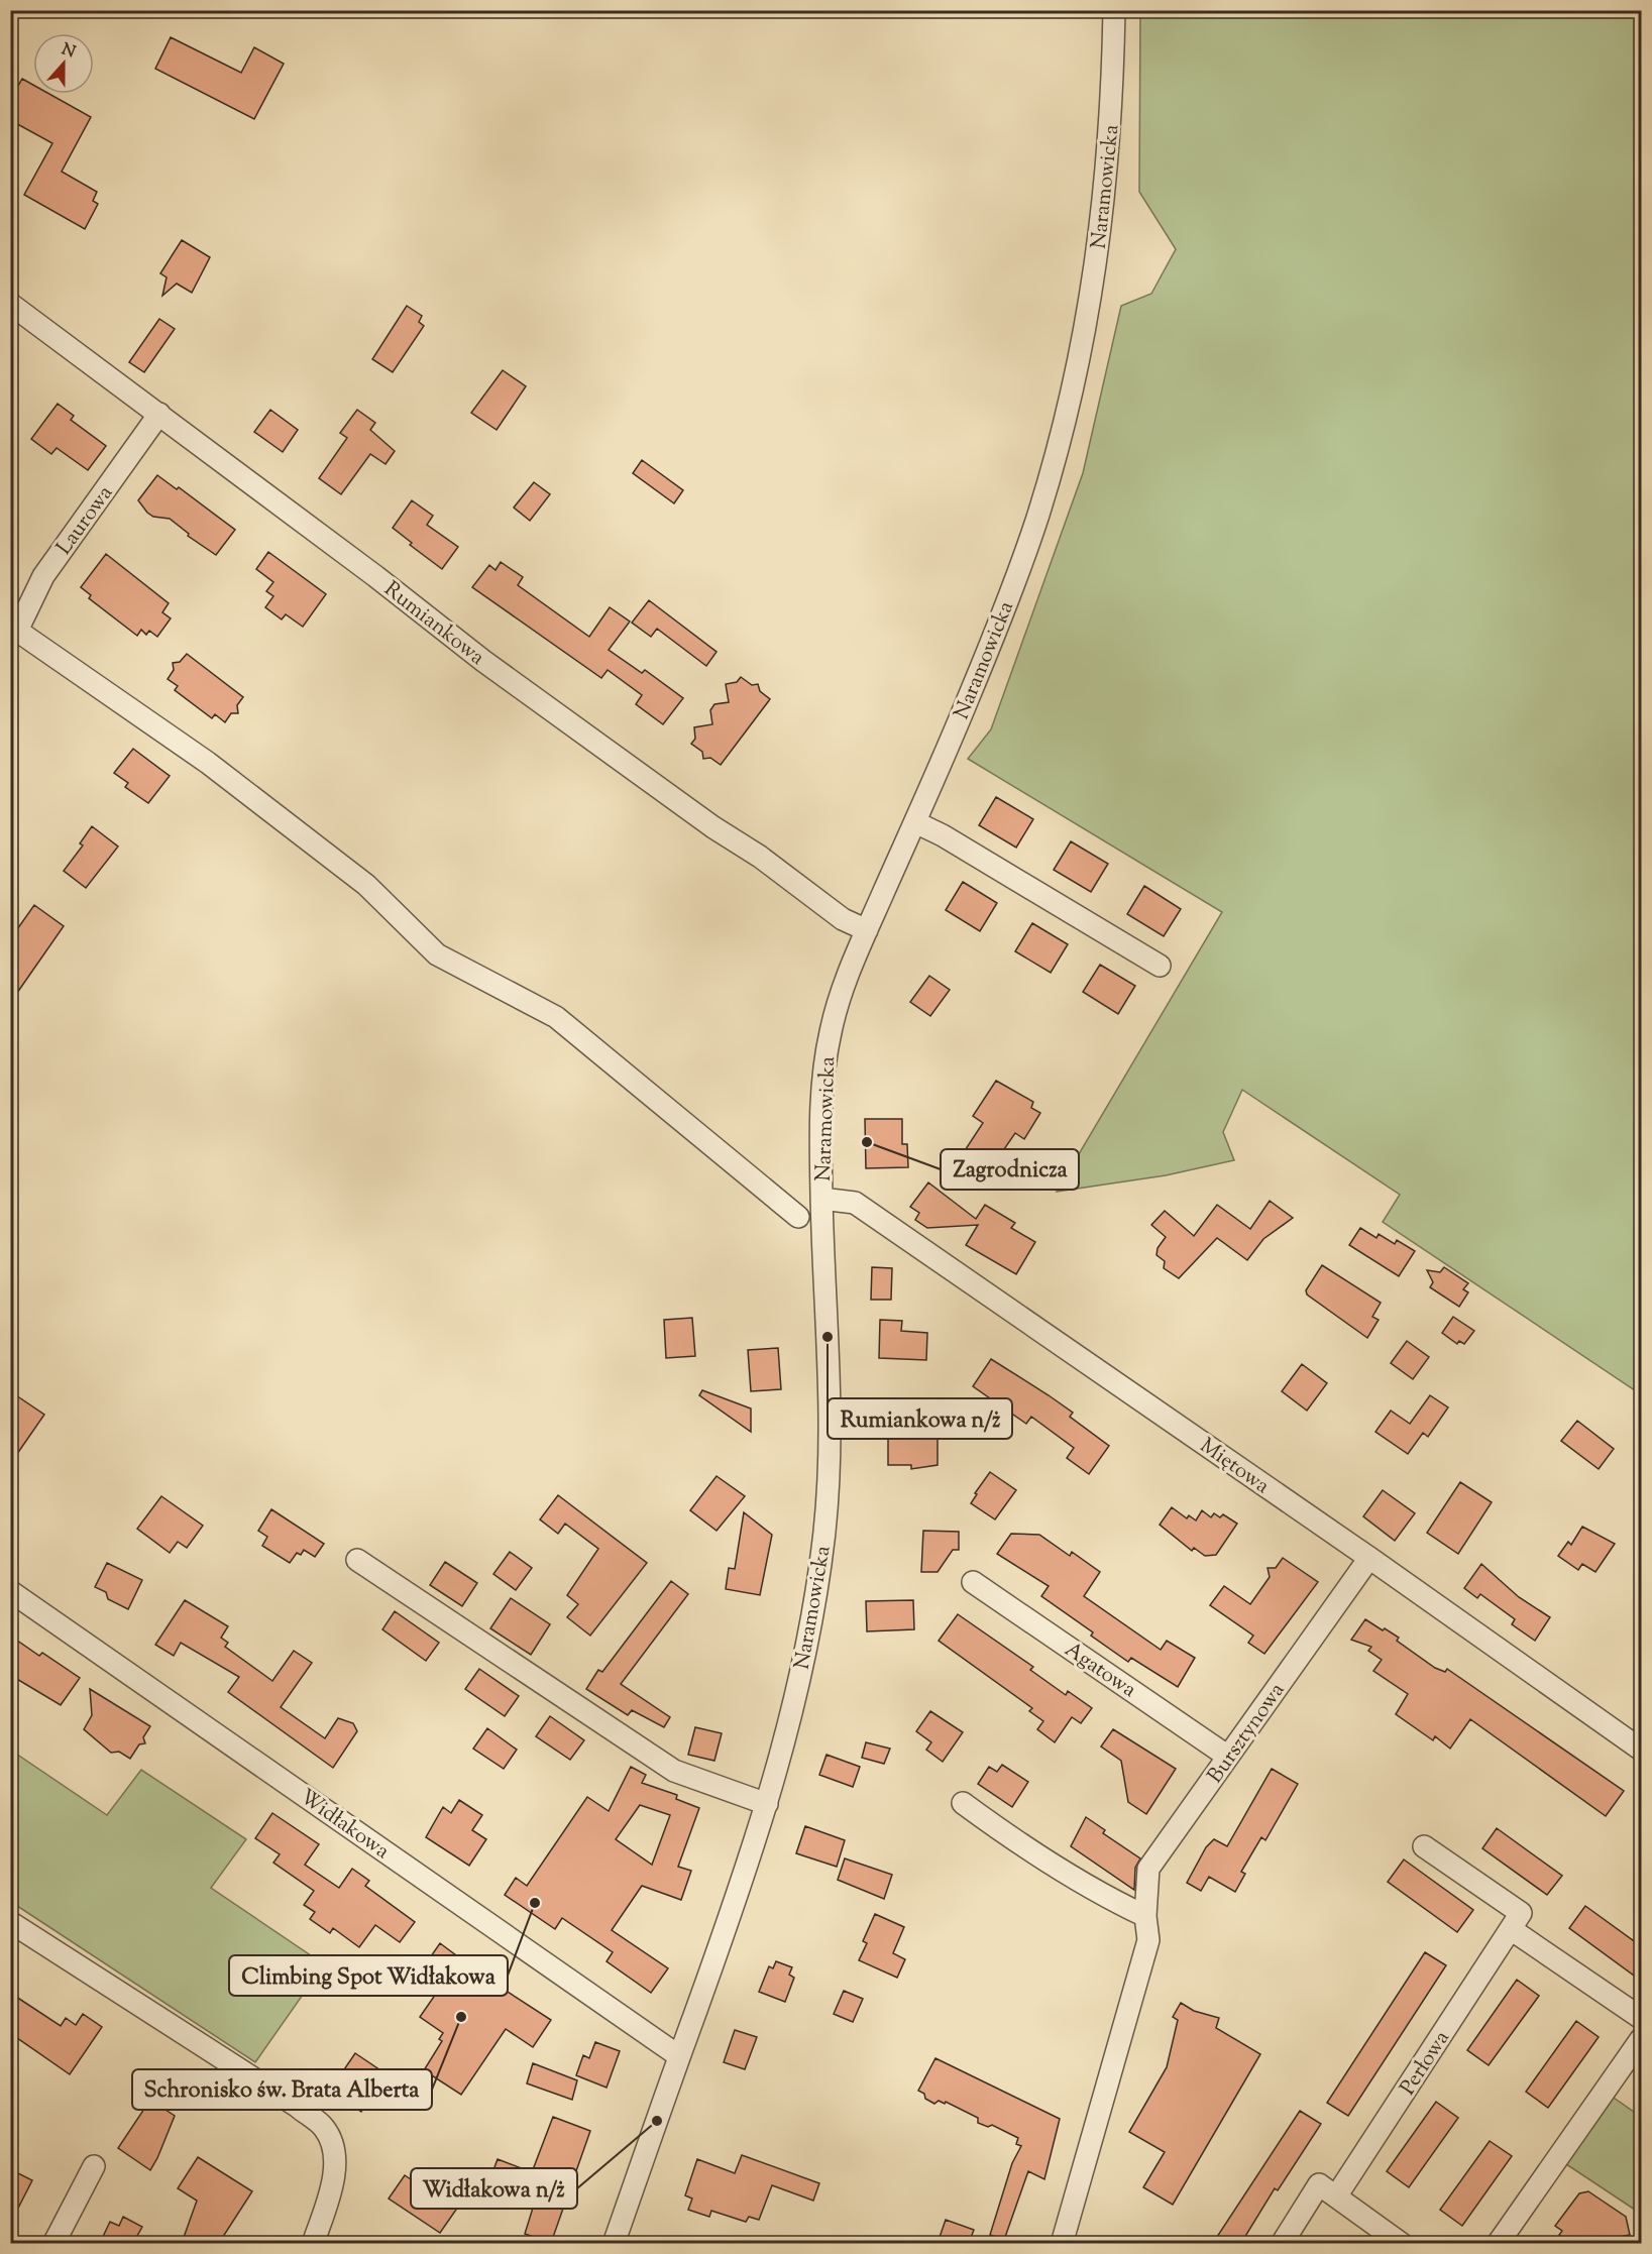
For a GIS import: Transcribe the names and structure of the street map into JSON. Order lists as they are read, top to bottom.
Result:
{
  "streets": {
    "street": [
      "Naramowicka",
      "Laurowa",
      "Rumiankowa",
      "Miętowa",
      "Agatowa",
      "Bursztynowa",
      "Widłakowa",
      "Perłowa"
    ]
  },
  "crossings": [
    ["Naramowicka", "Rumiankowa"],
    ["Naramowicka", "Miętowa"],
    ["Naramowicka", "Widłakowa"],
    ["Laurowa", "Rumiankowa"],
    ["Miętowa", "Bursztynowa"],
    ["Agatowa", "Bursztynowa"]
  ],
  "places": [
    "Zagrodnicza",
    "Rumiankowa n/ż",
    "Climbing Spot Widłakowa",
    "Schronisko św. Brata Alberta",
    "Widłakowa n/ż"
  ],
  "north": "top"
}
